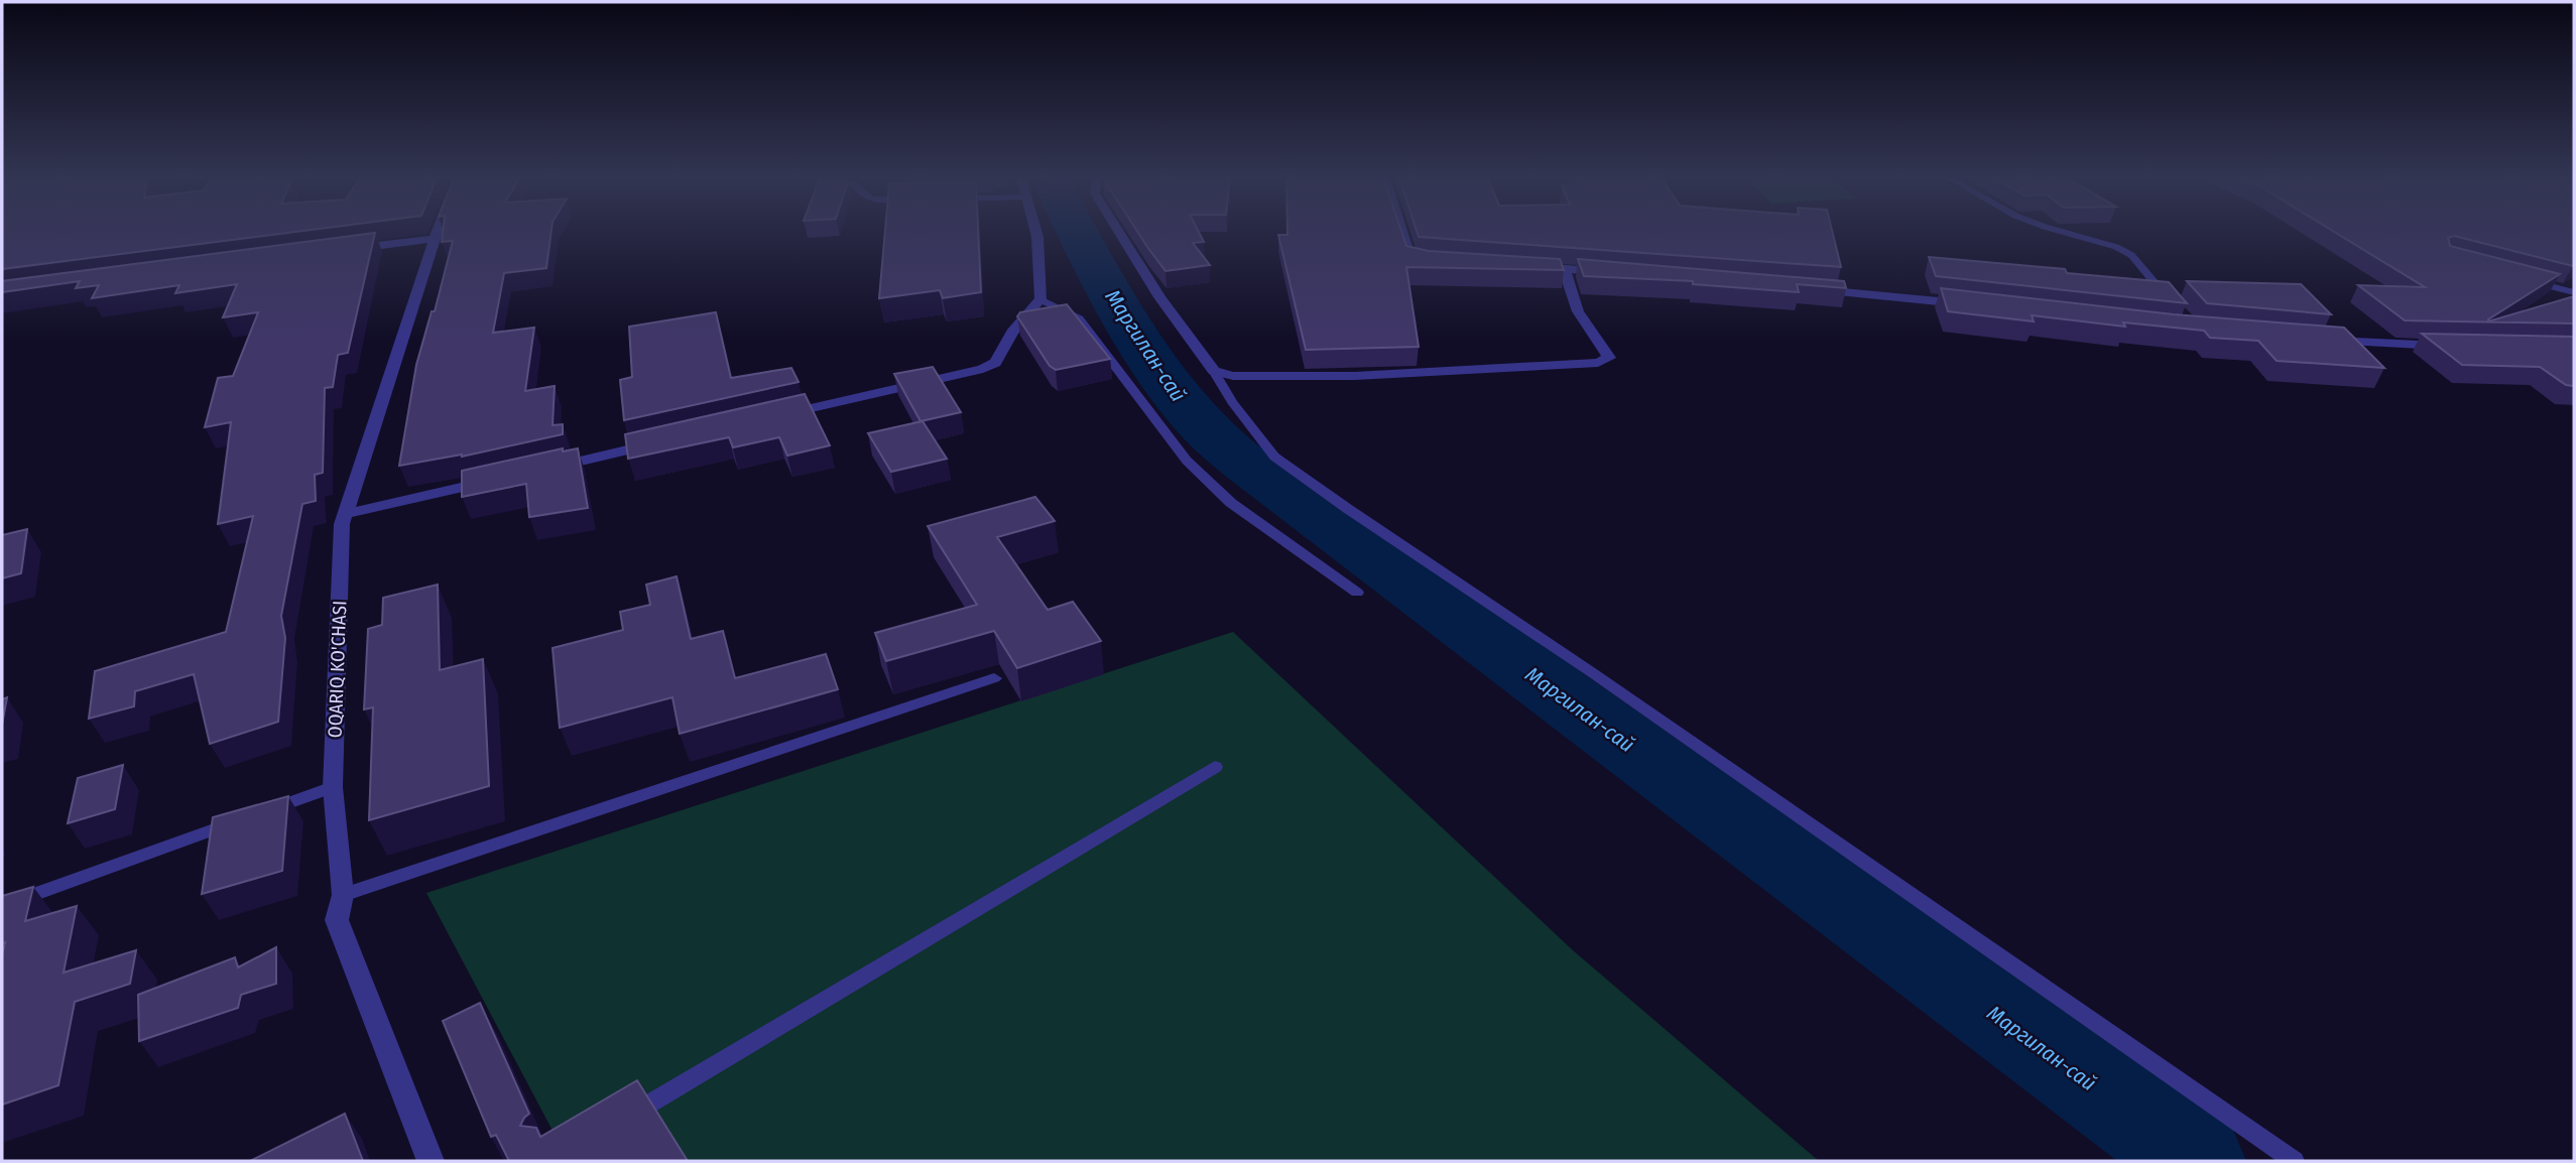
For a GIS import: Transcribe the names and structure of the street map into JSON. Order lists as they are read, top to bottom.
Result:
{
  "streets": {
    "street": ["OQARIQ KO'CHASI"]
  },
  "water": ["Маргилан-сай"]
}
